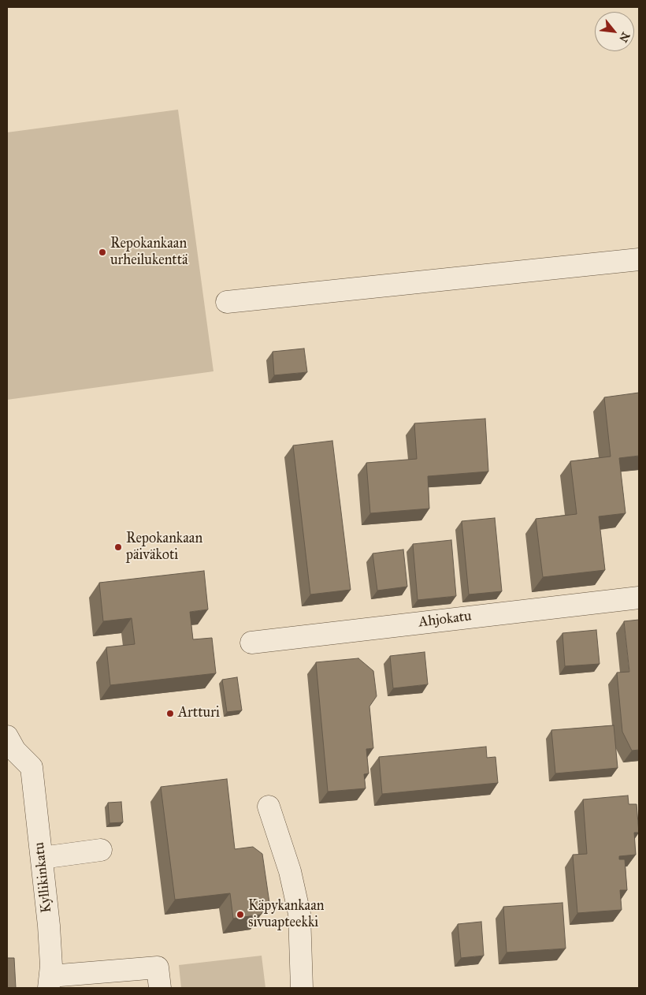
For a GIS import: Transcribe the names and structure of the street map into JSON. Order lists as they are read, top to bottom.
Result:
{
  "streets": {
    "street": ["Ahjokatu", "Kyllikinkatu"]
  },
  "places": [
    "Repokankaan urheilukenttä",
    "Repokankaan päiväkoti",
    "Artturi",
    "Käpykankaan sivuapteekki"
  ],
  "north": "bottom right"
}
